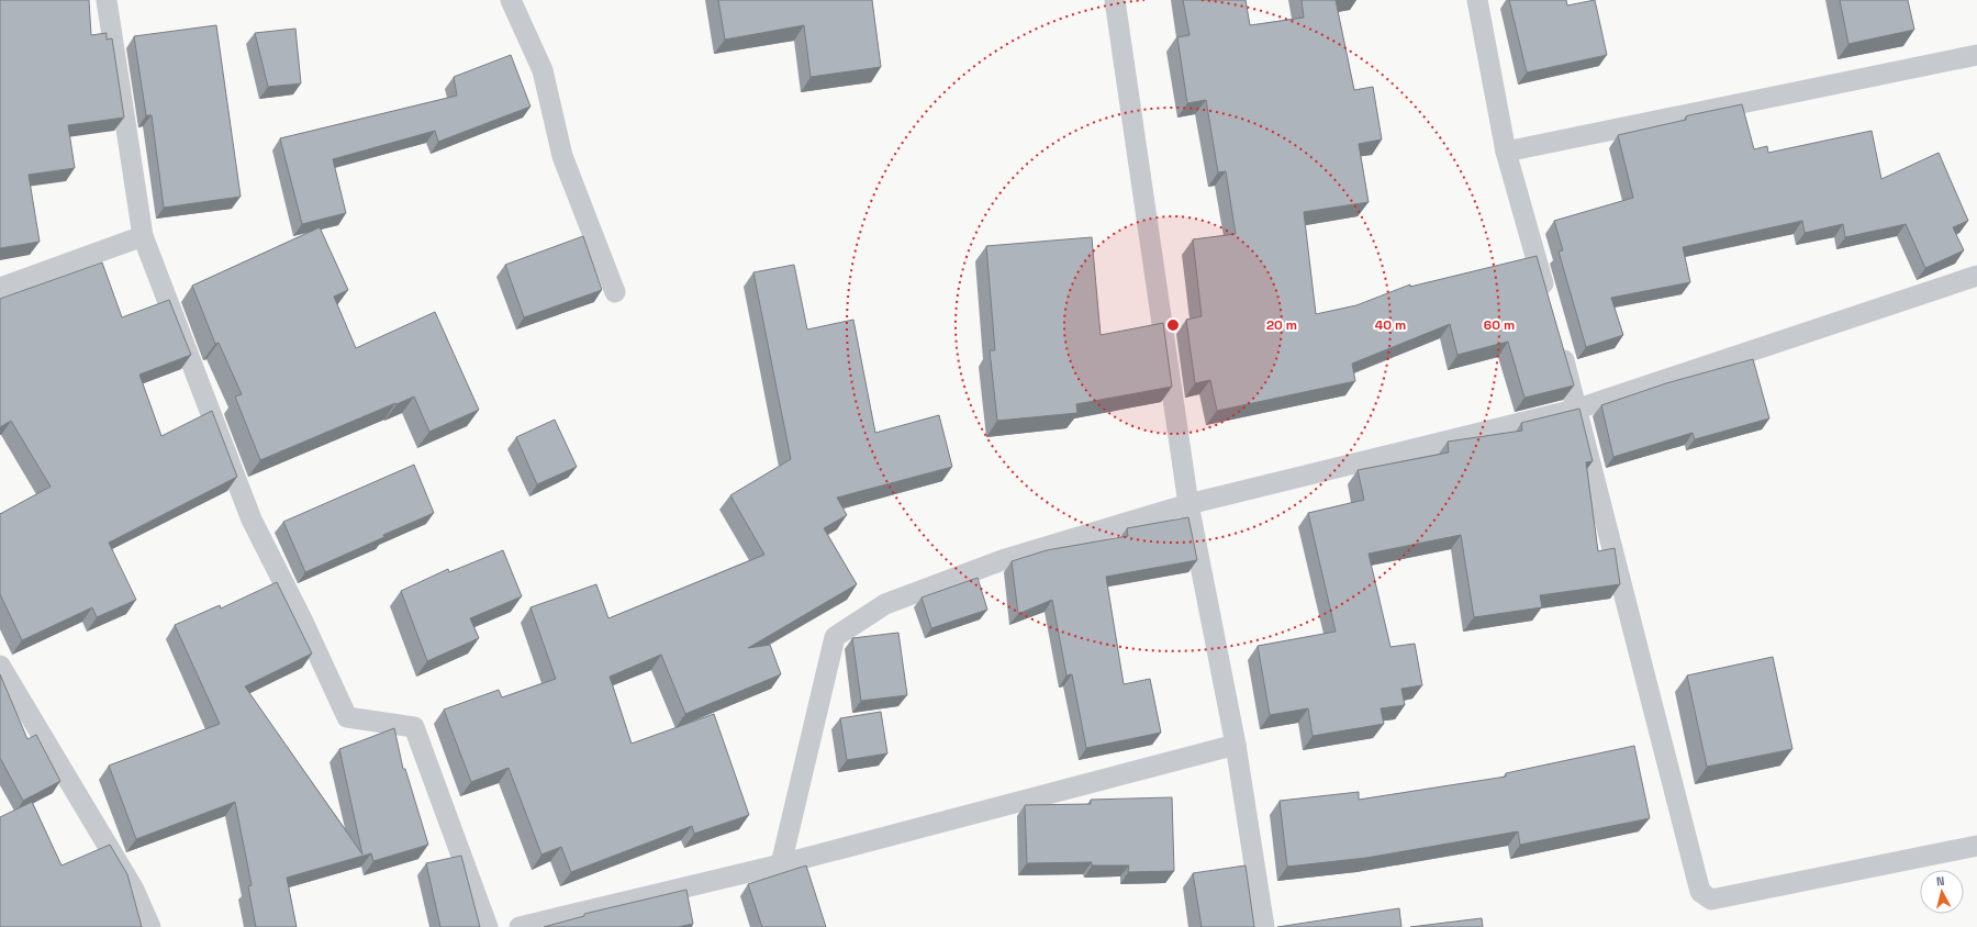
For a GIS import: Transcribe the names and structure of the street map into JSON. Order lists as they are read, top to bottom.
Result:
{
  "north": "top",
  "rings": ["20 m", "40 m", "60 m"]
}
